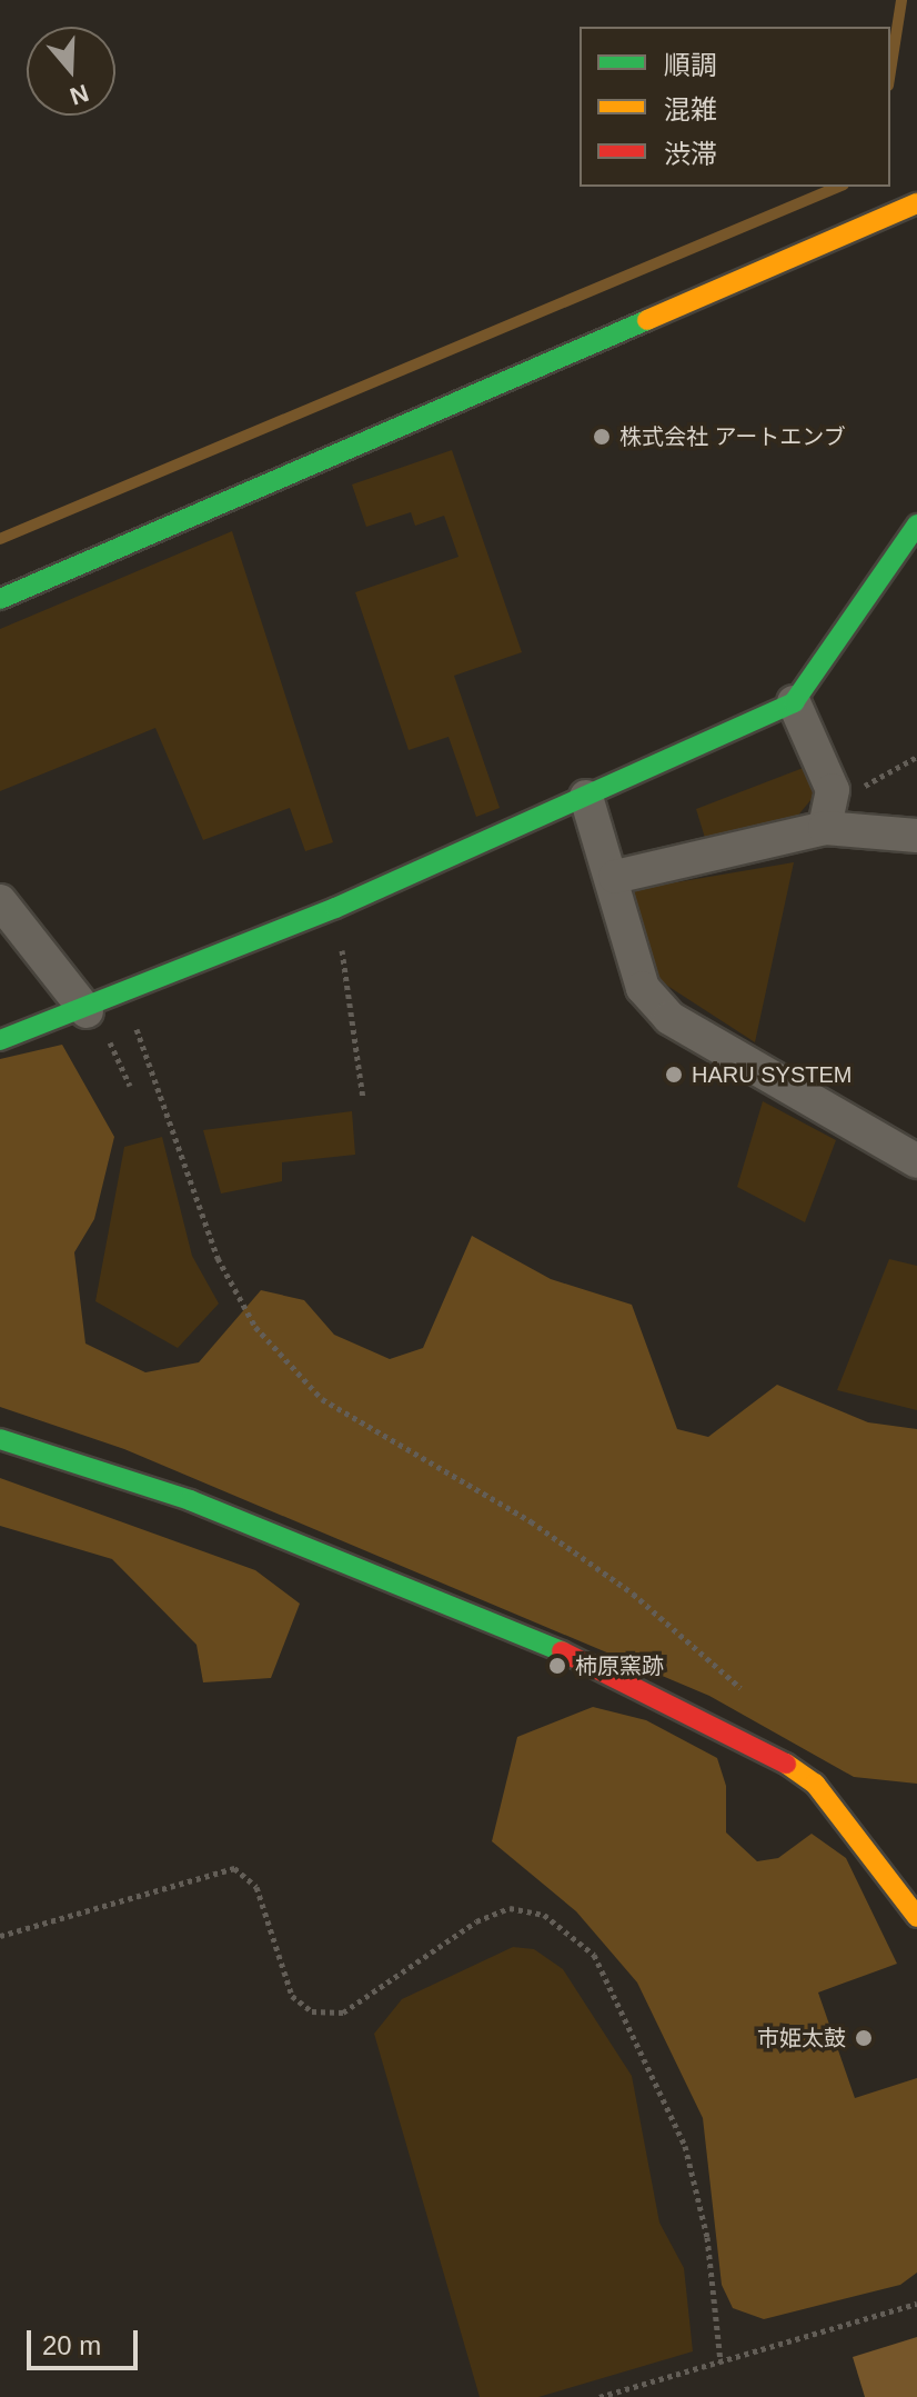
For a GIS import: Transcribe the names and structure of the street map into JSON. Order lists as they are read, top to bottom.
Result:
{
  "places": [
    "株式会社 アートエンブ",
    "HARU SYSTEM",
    "柿原窯跡",
    "市姫太鼓"
  ],
  "legend": ["順調", "混雑", "渋滞"],
  "scale_bar": "20 m",
  "north": "bottom"
}
